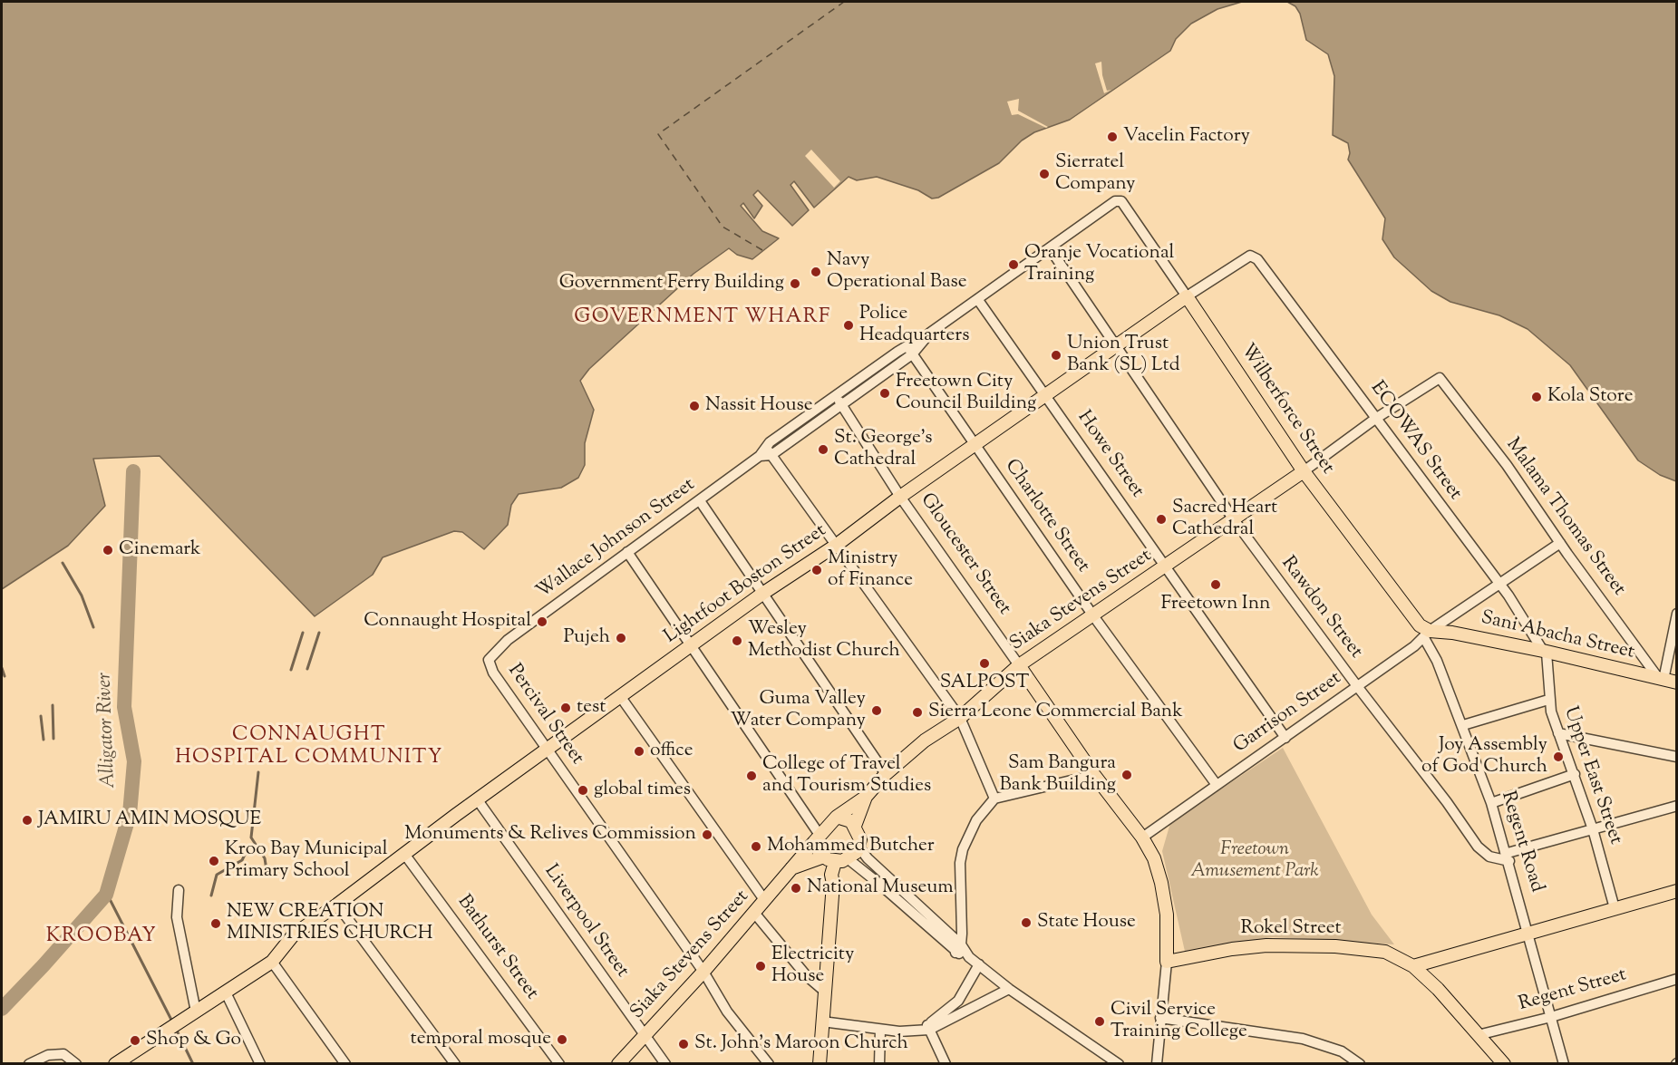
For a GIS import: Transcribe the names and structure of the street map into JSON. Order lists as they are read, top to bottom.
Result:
{
  "streets": {
    "main road": [
      "Wilberforce Street",
      "Gloucester Street",
      "Lightfoot Boston Street",
      "Siaka Stevens Street",
      "Sani Abacha Street",
      "Rokel Street"
    ],
    "street": [
      "ECOWAS Street",
      "Howe Street",
      "Charlotte Street",
      "Malama Thomas Street",
      "Wallace Johnson Street",
      "Rawdon Street",
      "Garrison Street",
      "Percival Street",
      "Upper East Street",
      "Regent Road",
      "Liverpool Street",
      "Bathurst Street",
      "Regent Street"
    ]
  },
  "crossings": [
    ["Wilberforce Street", "Wallace Johnson Street"],
    ["Wilberforce Street", "Lightfoot Boston Street"],
    ["Wilberforce Street", "Siaka Stevens Street"],
    ["Wilberforce Street", "Sani Abacha Street"],
    ["Wilberforce Street", "Garrison Street"],
    ["Wilberforce Street", "Regent Road"],
    ["ECOWAS Street", "Lightfoot Boston Street"],
    ["ECOWAS Street", "Siaka Stevens Street"],
    ["ECOWAS Street", "Sani Abacha Street"],
    ["ECOWAS Street", "Garrison Street"],
    ["ECOWAS Street", "Upper East Street"],
    ["Howe Street", "Wallace Johnson Street"],
    ["Howe Street", "Lightfoot Boston Street"],
    ["Howe Street", "Siaka Stevens Street"],
    ["Howe Street", "Garrison Street"],
    ["Charlotte Street", "Wallace Johnson Street"],
    ["Charlotte Street", "Lightfoot Boston Street"],
    ["Charlotte Street", "Siaka Stevens Street"],
    ["Charlotte Street", "Garrison Street"],
    ["Malama Thomas Street", "Siaka Stevens Street"],
    ["Malama Thomas Street", "Sani Abacha Street"],
    ["Malama Thomas Street", "Garrison Street"],
    ["Wallace Johnson Street", "Gloucester Street"],
    ["Wallace Johnson Street", "Rawdon Street"],
    ["Wallace Johnson Street", "Percival Street"],
    ["Gloucester Street", "Lightfoot Boston Street"],
    ["Gloucester Street", "Siaka Stevens Street"],
    ["Gloucester Street", "Garrison Street"],
    ["Gloucester Street", "Rokel Street"],
    ["Lightfoot Boston Street", "Rawdon Street"],
    ["Lightfoot Boston Street", "Percival Street"],
    ["Lightfoot Boston Street", "Liverpool Street"],
    ["Lightfoot Boston Street", "Bathurst Street"],
    ["Siaka Stevens Street", "Rawdon Street"],
    ["Siaka Stevens Street", "Percival Street"],
    ["Siaka Stevens Street", "Liverpool Street"],
    ["Rawdon Street", "Garrison Street"],
    ["Rawdon Street", "Regent Road"],
    ["Sani Abacha Street", "Garrison Street"],
    ["Sani Abacha Street", "Upper East Street"],
    ["Sani Abacha Street", "Regent Road"],
    ["Garrison Street", "Regent Road"],
    ["Regent Road", "Regent Street"],
    ["Rokel Street", "Regent Street"]
  ],
  "districts": ["GOVERNMENT WHARF", "CONNAUGHT HOSPITAL COMMUNITY", "KROOBAY"],
  "water": ["Alligator River"],
  "parks": ["Freetown Amusement Park"],
  "places": [
    "Vacelin Factory",
    "Sierratel Company",
    "Oranje Vocational Training",
    "Navy Operational Base",
    "Government Ferry Building",
    "Police Headquarters",
    "Union Trust Bank (SL) Ltd",
    "Freetown City Council Building",
    "Kola Store",
    "Nassit House",
    "St. George's Cathedral",
    "Sacred Heart Cathedral",
    "Cinemark",
    "Ministry of Finance",
    "Freetown Inn",
    "Connaught Hospital",
    "Pujeh",
    "Wesley Methodist Church",
    "SALPOST",
    "test",
    "Guma Valley Water Company",
    "Sierra Leone Commercial Bank",
    "office",
    "Joy Assembly of God Church",
    "Sam Bangura Bank Building",
    "College of Travel and Tourism Studies",
    "global times",
    "JAMIRU AMIN MOSQUE",
    "Monuments & Relives Commission",
    "Mohammed Butcher",
    "Kroo Bay Municipal Primary School",
    "National Museum",
    "State House",
    "NEW CREATION MINISTRIES CHURCH",
    "Electricity House",
    "Civil Service Training College",
    "temporal mosque",
    "Shop & Go",
    "St. John's Maroon Church"
  ]
}
